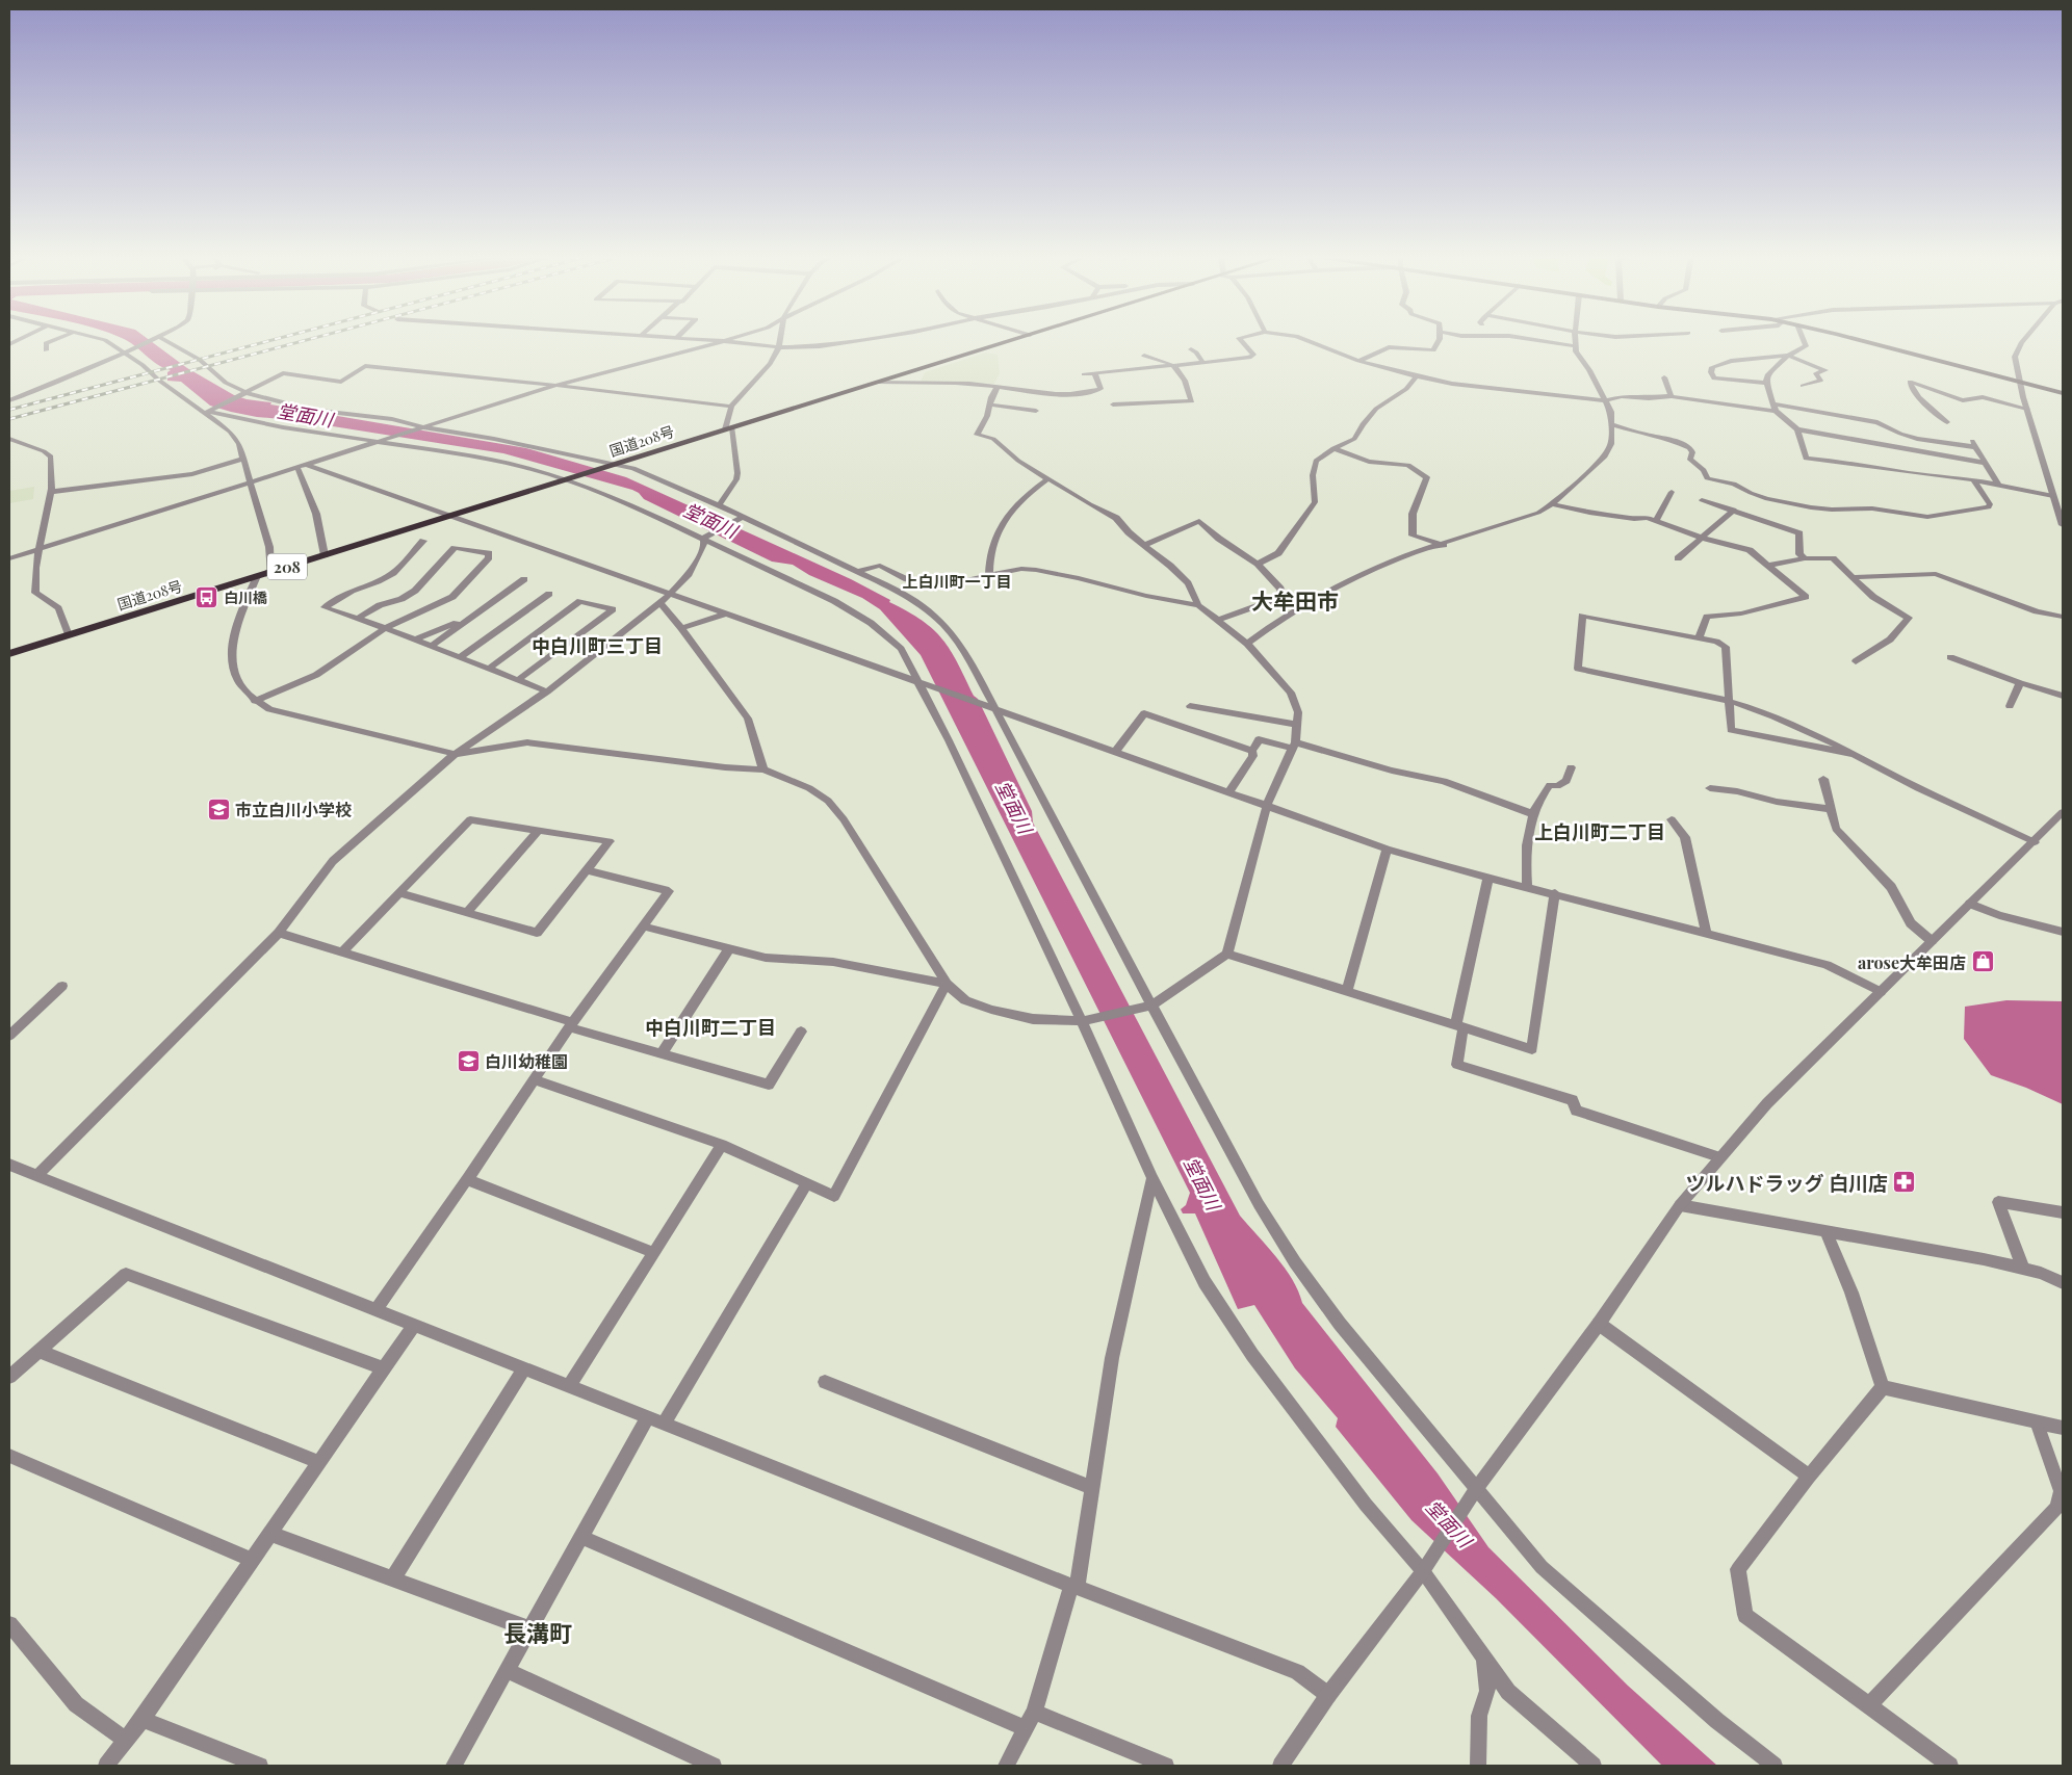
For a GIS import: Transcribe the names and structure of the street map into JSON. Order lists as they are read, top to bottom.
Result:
{
  "streets": {
    "highway": ["国道208号", "208"]
  },
  "districts": [
    "上白川町一丁目",
    "大牟田市",
    "中白川町三丁目",
    "上白川町二丁目",
    "中白川町二丁目",
    "長溝町"
  ],
  "water": ["堂面川"],
  "places": {
    "bus stop": ["白川橋"],
    "school or university": ["市立白川小学校", "白川幼稚園"],
    "shop": ["arose大牟田店"],
    "pharmacy": ["ツルハドラッグ 白川店"]
  }
}
